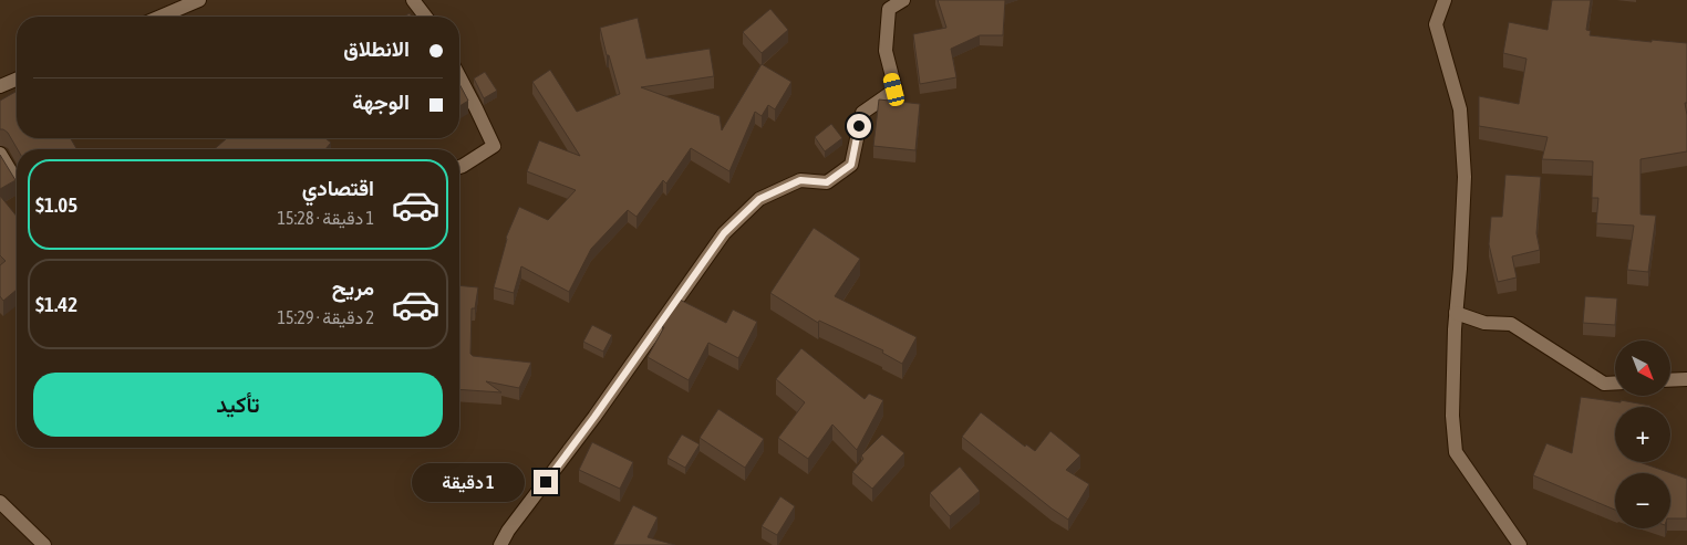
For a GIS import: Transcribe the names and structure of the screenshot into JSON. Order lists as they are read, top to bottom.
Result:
{
  "north": "bottom right",
  "page": {
    "banner": ["الانطلاق", "الوجهة"],
    "list": [
      {
        "name": "اقتصادي",
        "note": "1 دقيقة · 15:28",
        "value": "$1.05"
      },
      {
        "name": "مريح",
        "note": "2 دقيقة · 15:29",
        "value": "$1.42"
      }
    ],
    "map_buttons": ["+", "−"],
    "buttons": "تأكيد",
    "bubble": "1 دقيقة"
  }
}
